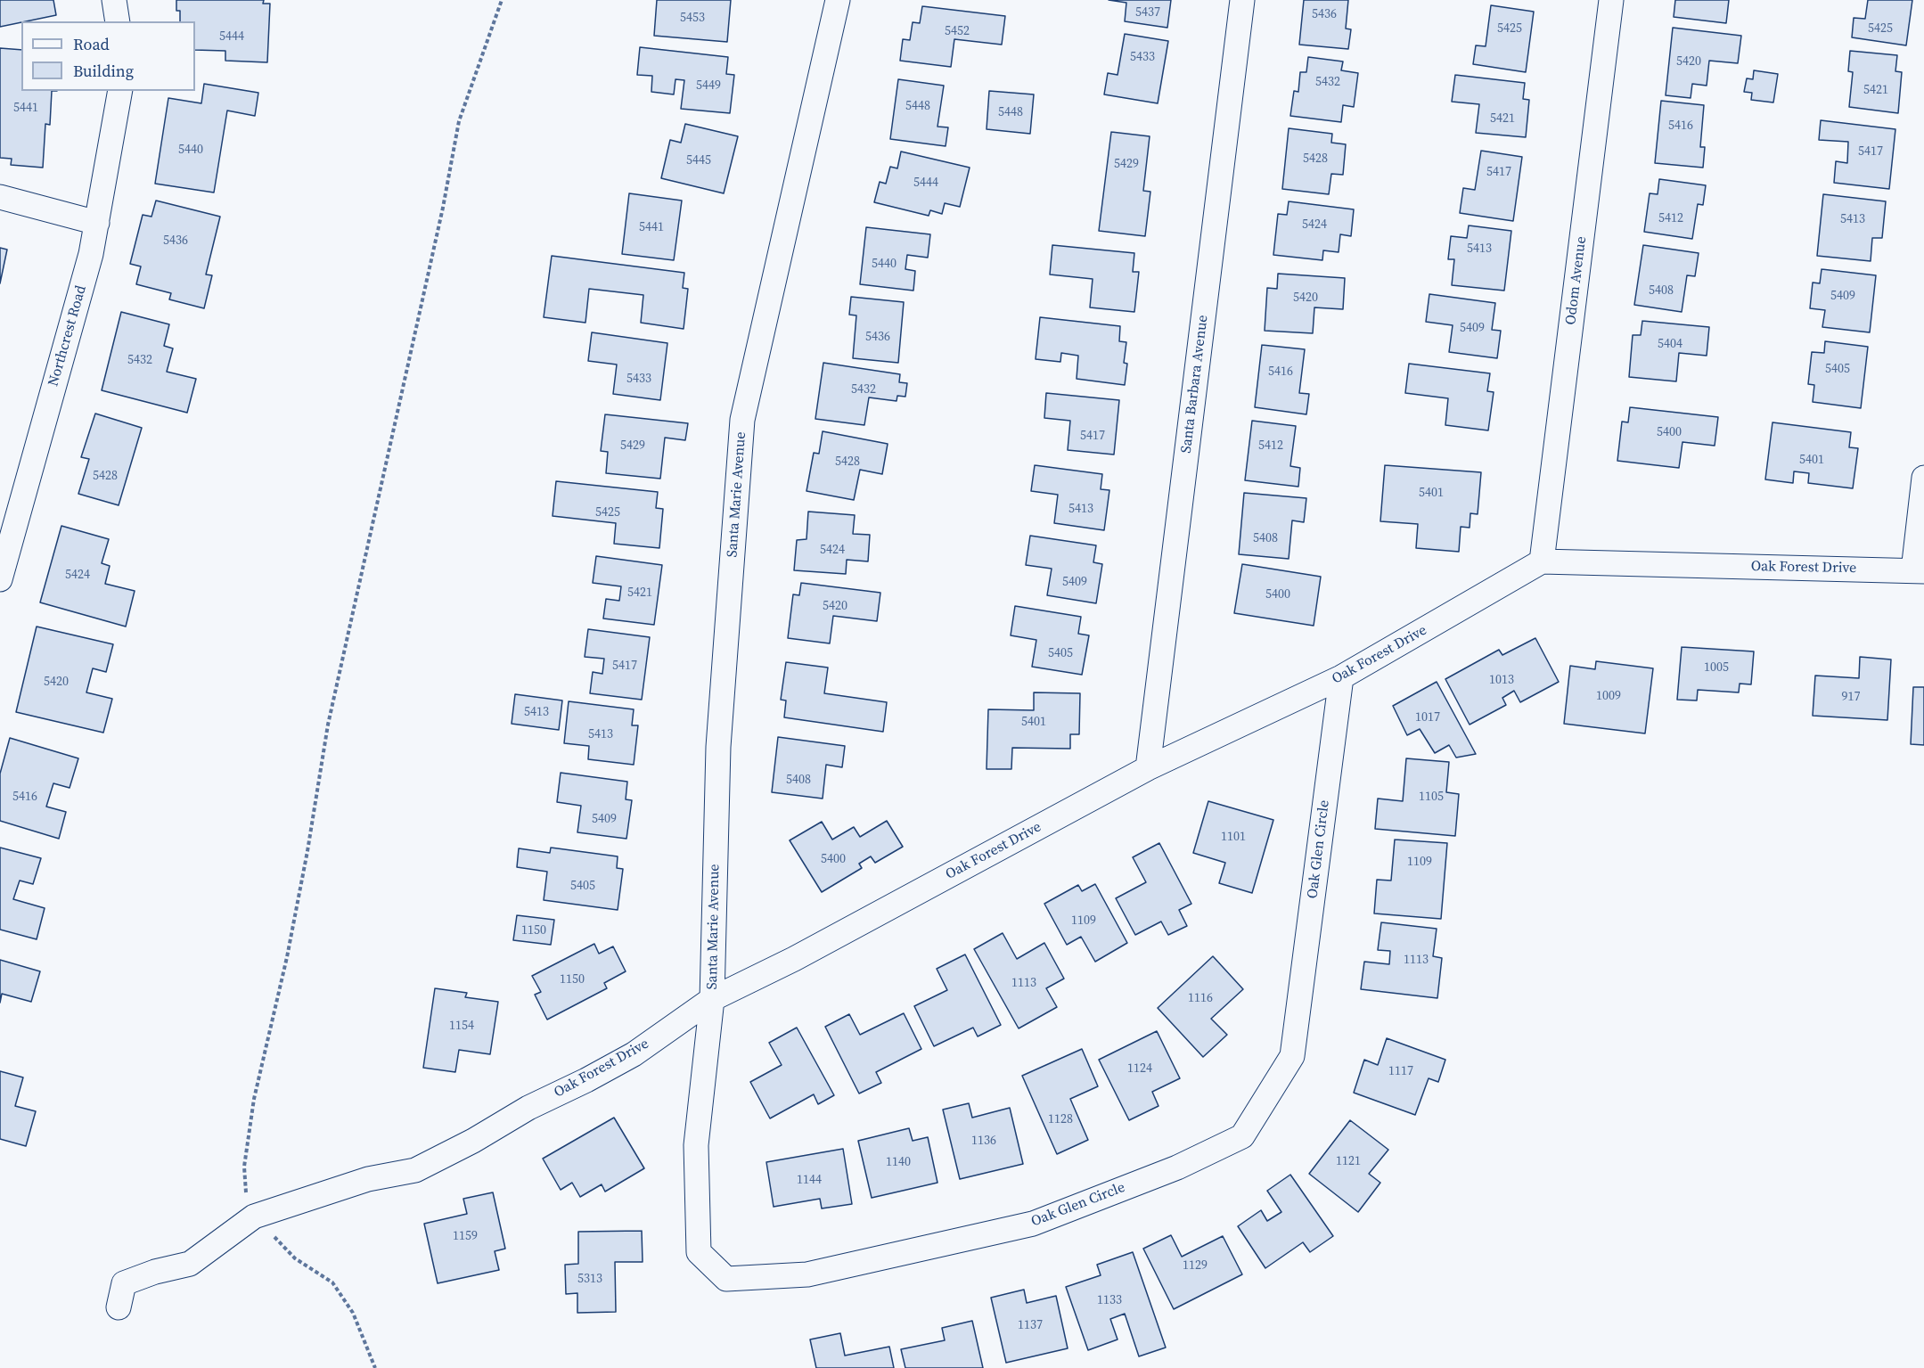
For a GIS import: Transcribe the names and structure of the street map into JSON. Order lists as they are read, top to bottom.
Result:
{
  "streets": {
    "street": [
      "Odom Avenue",
      "Northcrest Road",
      "Santa Barbara Avenue",
      "Santa Marie Avenue",
      "Oak Forest Drive",
      "Oak Glen Circle"
    ]
  },
  "crossings": [
    ["Odom Avenue", "Oak Forest Drive"],
    ["Santa Barbara Avenue", "Oak Forest Drive"],
    ["Santa Marie Avenue", "Oak Forest Drive"],
    ["Santa Marie Avenue", "Oak Glen Circle"],
    ["Oak Forest Drive", "Oak Glen Circle"]
  ],
  "house_numbers": [
    "5437",
    "5436",
    "5453",
    "5425",
    "5425",
    "5452",
    "5444",
    "5433",
    "5420",
    "5432",
    "5449",
    "5421",
    "5448",
    "5441",
    "5448",
    "5421",
    "5416",
    "5440",
    "5417",
    "5428",
    "5445",
    "5429",
    "5417",
    "5444",
    "5412",
    "5413",
    "5424",
    "5441",
    "5436",
    "5413",
    "5440",
    "5408",
    "5409",
    "5420",
    "5409",
    "5436",
    "5404",
    "5432",
    "5405",
    "5416",
    "5433",
    "5432",
    "5400",
    "5417",
    "5429",
    "5412",
    "5401",
    "5428",
    "5428",
    "5401",
    "5413",
    "5425",
    "5408",
    "5424",
    "5424",
    "5409",
    "5421",
    "5400",
    "5420",
    "5405",
    "5417",
    "1005",
    "1013",
    "5420",
    "1009",
    "917",
    "5413",
    "1017",
    "5401",
    "5413",
    "5408",
    "5416",
    "1105",
    "5409",
    "1101",
    "5400",
    "1109",
    "5405",
    "1109",
    "1150",
    "1113",
    "1150",
    "1113",
    "1116",
    "1154",
    "1124",
    "1117",
    "1128",
    "1136",
    "1121",
    "1140",
    "1144",
    "1159",
    "1129",
    "5313",
    "1133",
    "1137"
  ],
  "legend": ["Road", "Building"]
}
